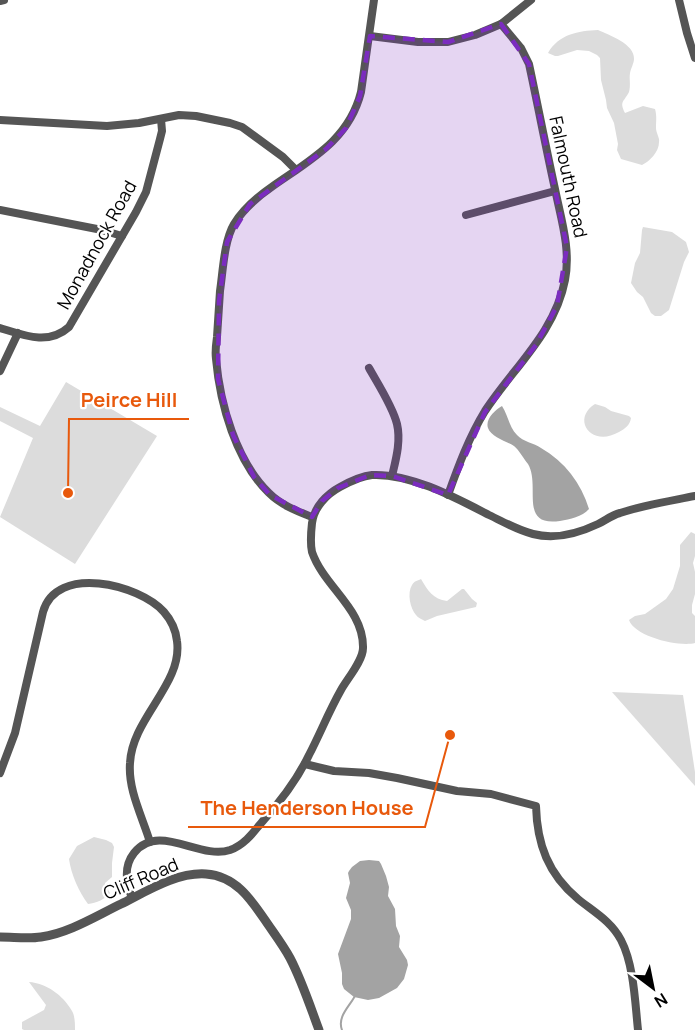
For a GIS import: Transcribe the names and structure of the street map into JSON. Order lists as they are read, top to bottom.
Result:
{
  "streets": {
    "street": ["Falmouth Road", "Monadnock Road", "Cliff Road"]
  },
  "places": ["Peirce Hill", "The Henderson House"],
  "north": "bottom right"
}
